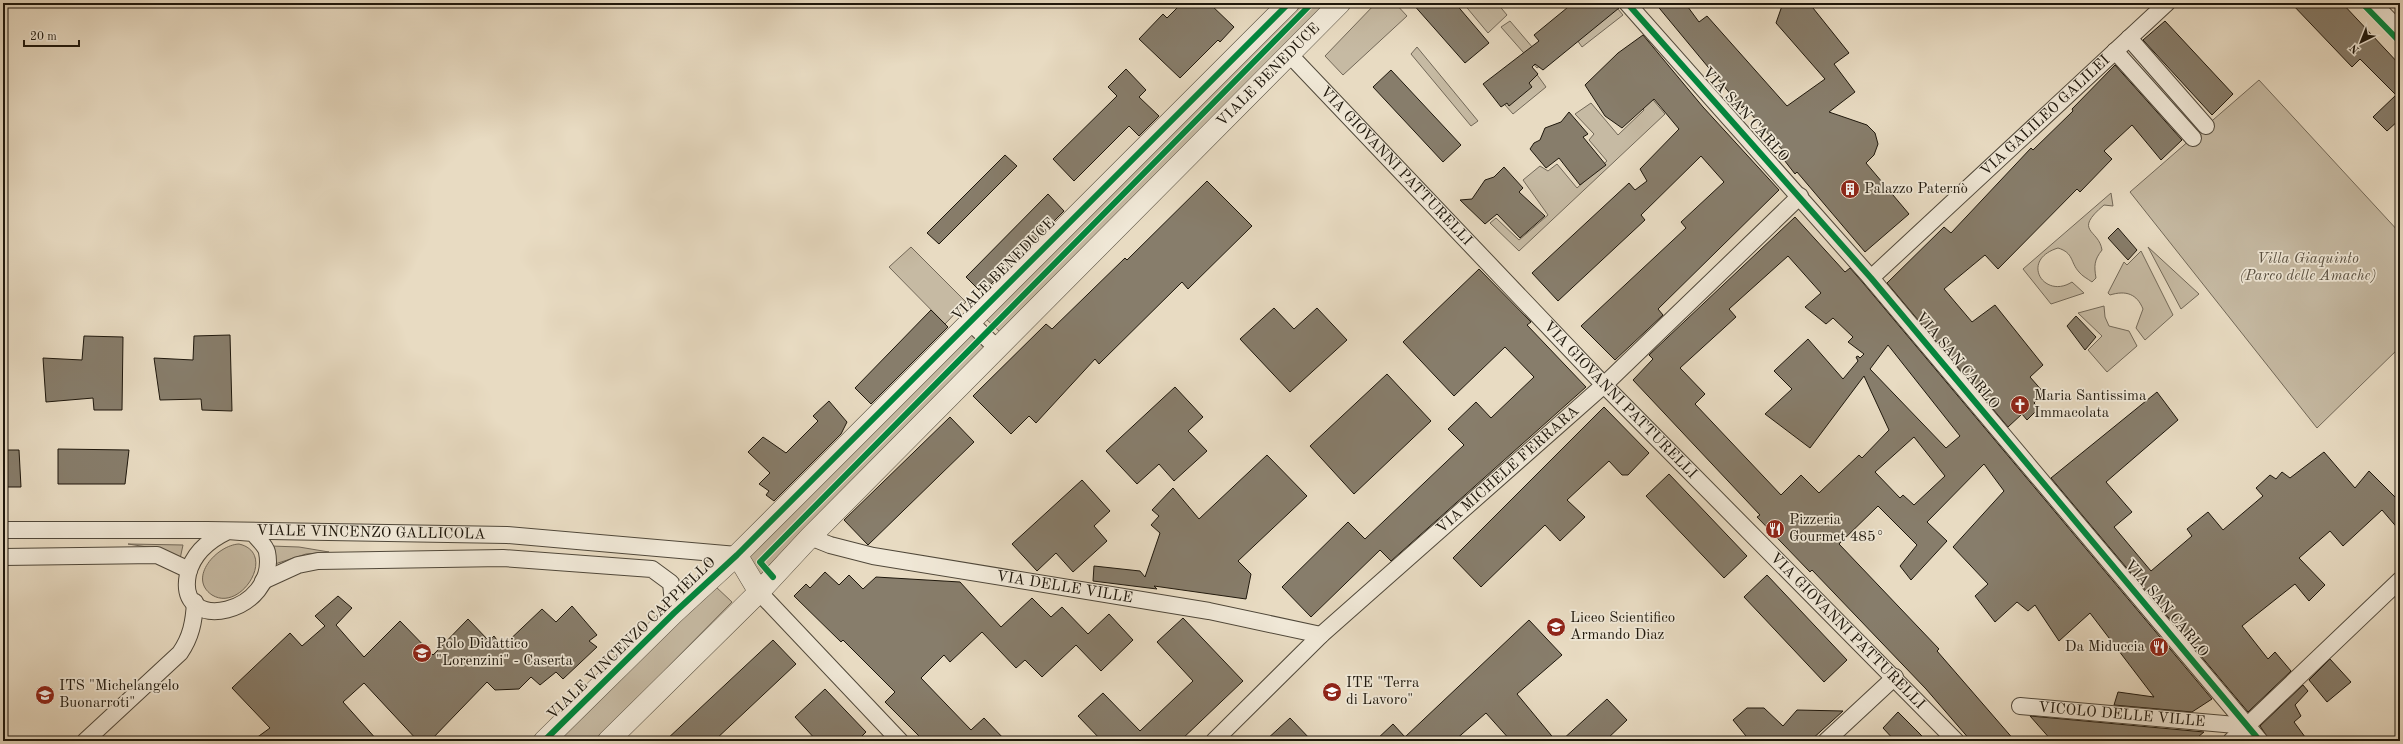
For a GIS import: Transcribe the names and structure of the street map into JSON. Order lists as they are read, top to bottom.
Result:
{
  "streets": {
    "street": [
      "VIALE BENEDUCE",
      "VIA SAN CARLO",
      "VIA GALILEO GALILEI",
      "VIA GIOVANNI PATTURELLI",
      "VIA MICHELE FERRARA",
      "VIALE VINCENZO GALLICOLA",
      "VIA DELLE VILLE",
      "VIALE VINCENZO CAPPIELLO",
      "VICOLO DELLE VILLE"
    ]
  },
  "crossings": [
    ["VIALE BENEDUCE", "VIA GIOVANNI PATTURELLI"],
    ["VIALE BENEDUCE", "VIALE VINCENZO GALLICOLA"],
    ["VIALE BENEDUCE", "VIA DELLE VILLE"],
    ["VIALE BENEDUCE", "VIALE VINCENZO CAPPIELLO"],
    ["VIA SAN CARLO", "VIA GALILEO GALILEI"],
    ["VIA SAN CARLO", "VIA MICHELE FERRARA"],
    ["VIA SAN CARLO", "VICOLO DELLE VILLE"],
    ["VIA GIOVANNI PATTURELLI", "VIA MICHELE FERRARA"],
    ["VIA MICHELE FERRARA", "VIA DELLE VILLE"],
    ["VIALE VINCENZO GALLICOLA", "VIALE VINCENZO CAPPIELLO"]
  ],
  "parks": ["Villa Giaquinto (Parco delle Amache)"],
  "places": {
    "building": ["Palazzo Paternò"],
    "church": ["Maria Santissima Immacolata"],
    "restaurant": ["Pizzeria Gourmet 485°", "Da Miduccia"],
    "school or university": [
      "Liceo Scientifico Armando Diaz",
      "Polo Didattico \"Lorenzini\" - Caserta",
      "ITE \"Terra di Lavoro\"",
      "ITS \"Michelangelo Buonarroti\""
    ]
  },
  "scale_bar": "20 m",
  "north": "bottom left"
}
